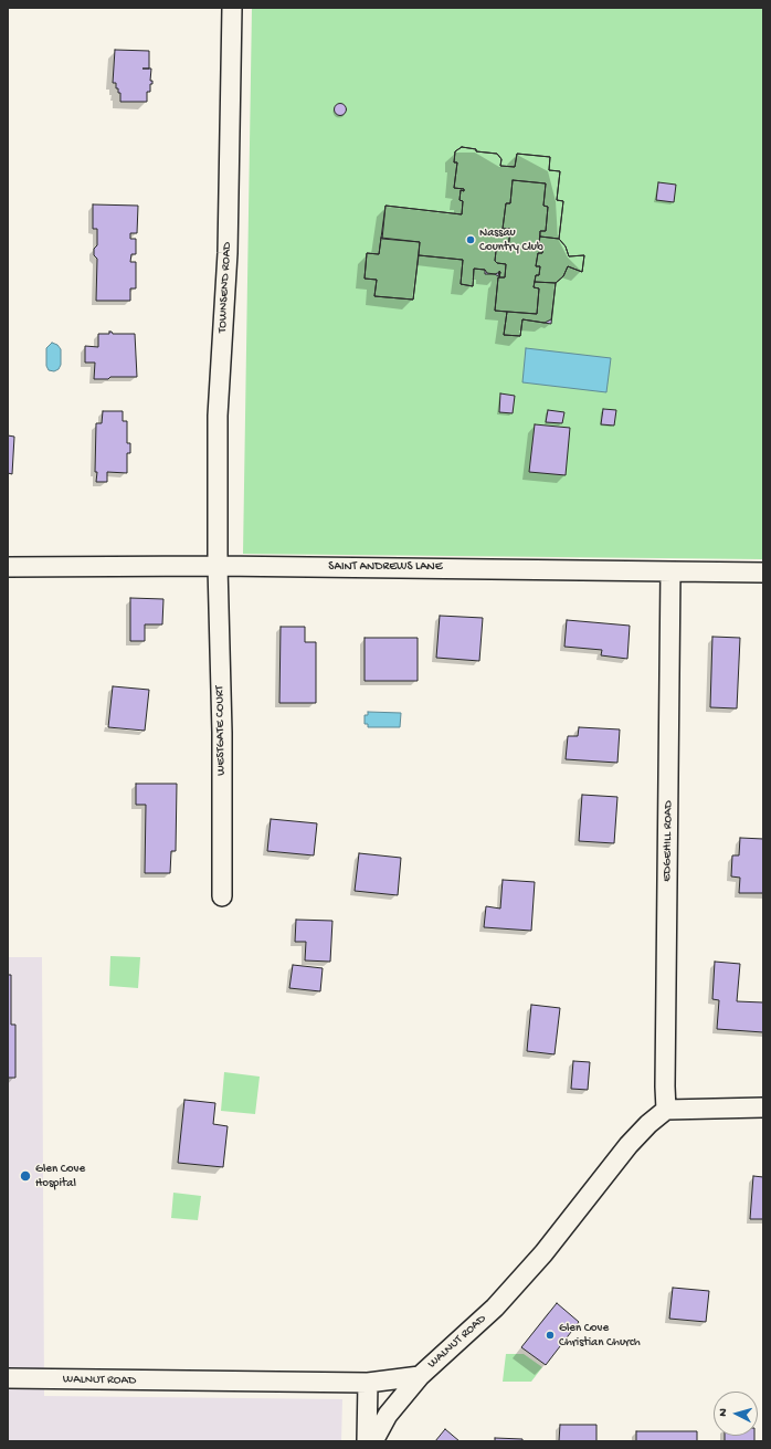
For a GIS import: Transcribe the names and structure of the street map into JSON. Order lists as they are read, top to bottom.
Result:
{
  "streets": {
    "street": [
      "TOWNSEND ROAD",
      "SAINT ANDREWS LANE",
      "WESTGATE COURT",
      "EDGEHILL ROAD",
      "WALNUT ROAD"
    ]
  },
  "crossings": [
    ["TOWNSEND ROAD", "SAINT ANDREWS LANE"],
    ["TOWNSEND ROAD", "WESTGATE COURT"],
    ["SAINT ANDREWS LANE", "WESTGATE COURT"],
    ["SAINT ANDREWS LANE", "EDGEHILL ROAD"],
    ["EDGEHILL ROAD", "WALNUT ROAD"]
  ],
  "places": ["Nassau Country Club", "Glen Cove Hospital", "Glen Cove Christian Church"],
  "north": "left"
}
